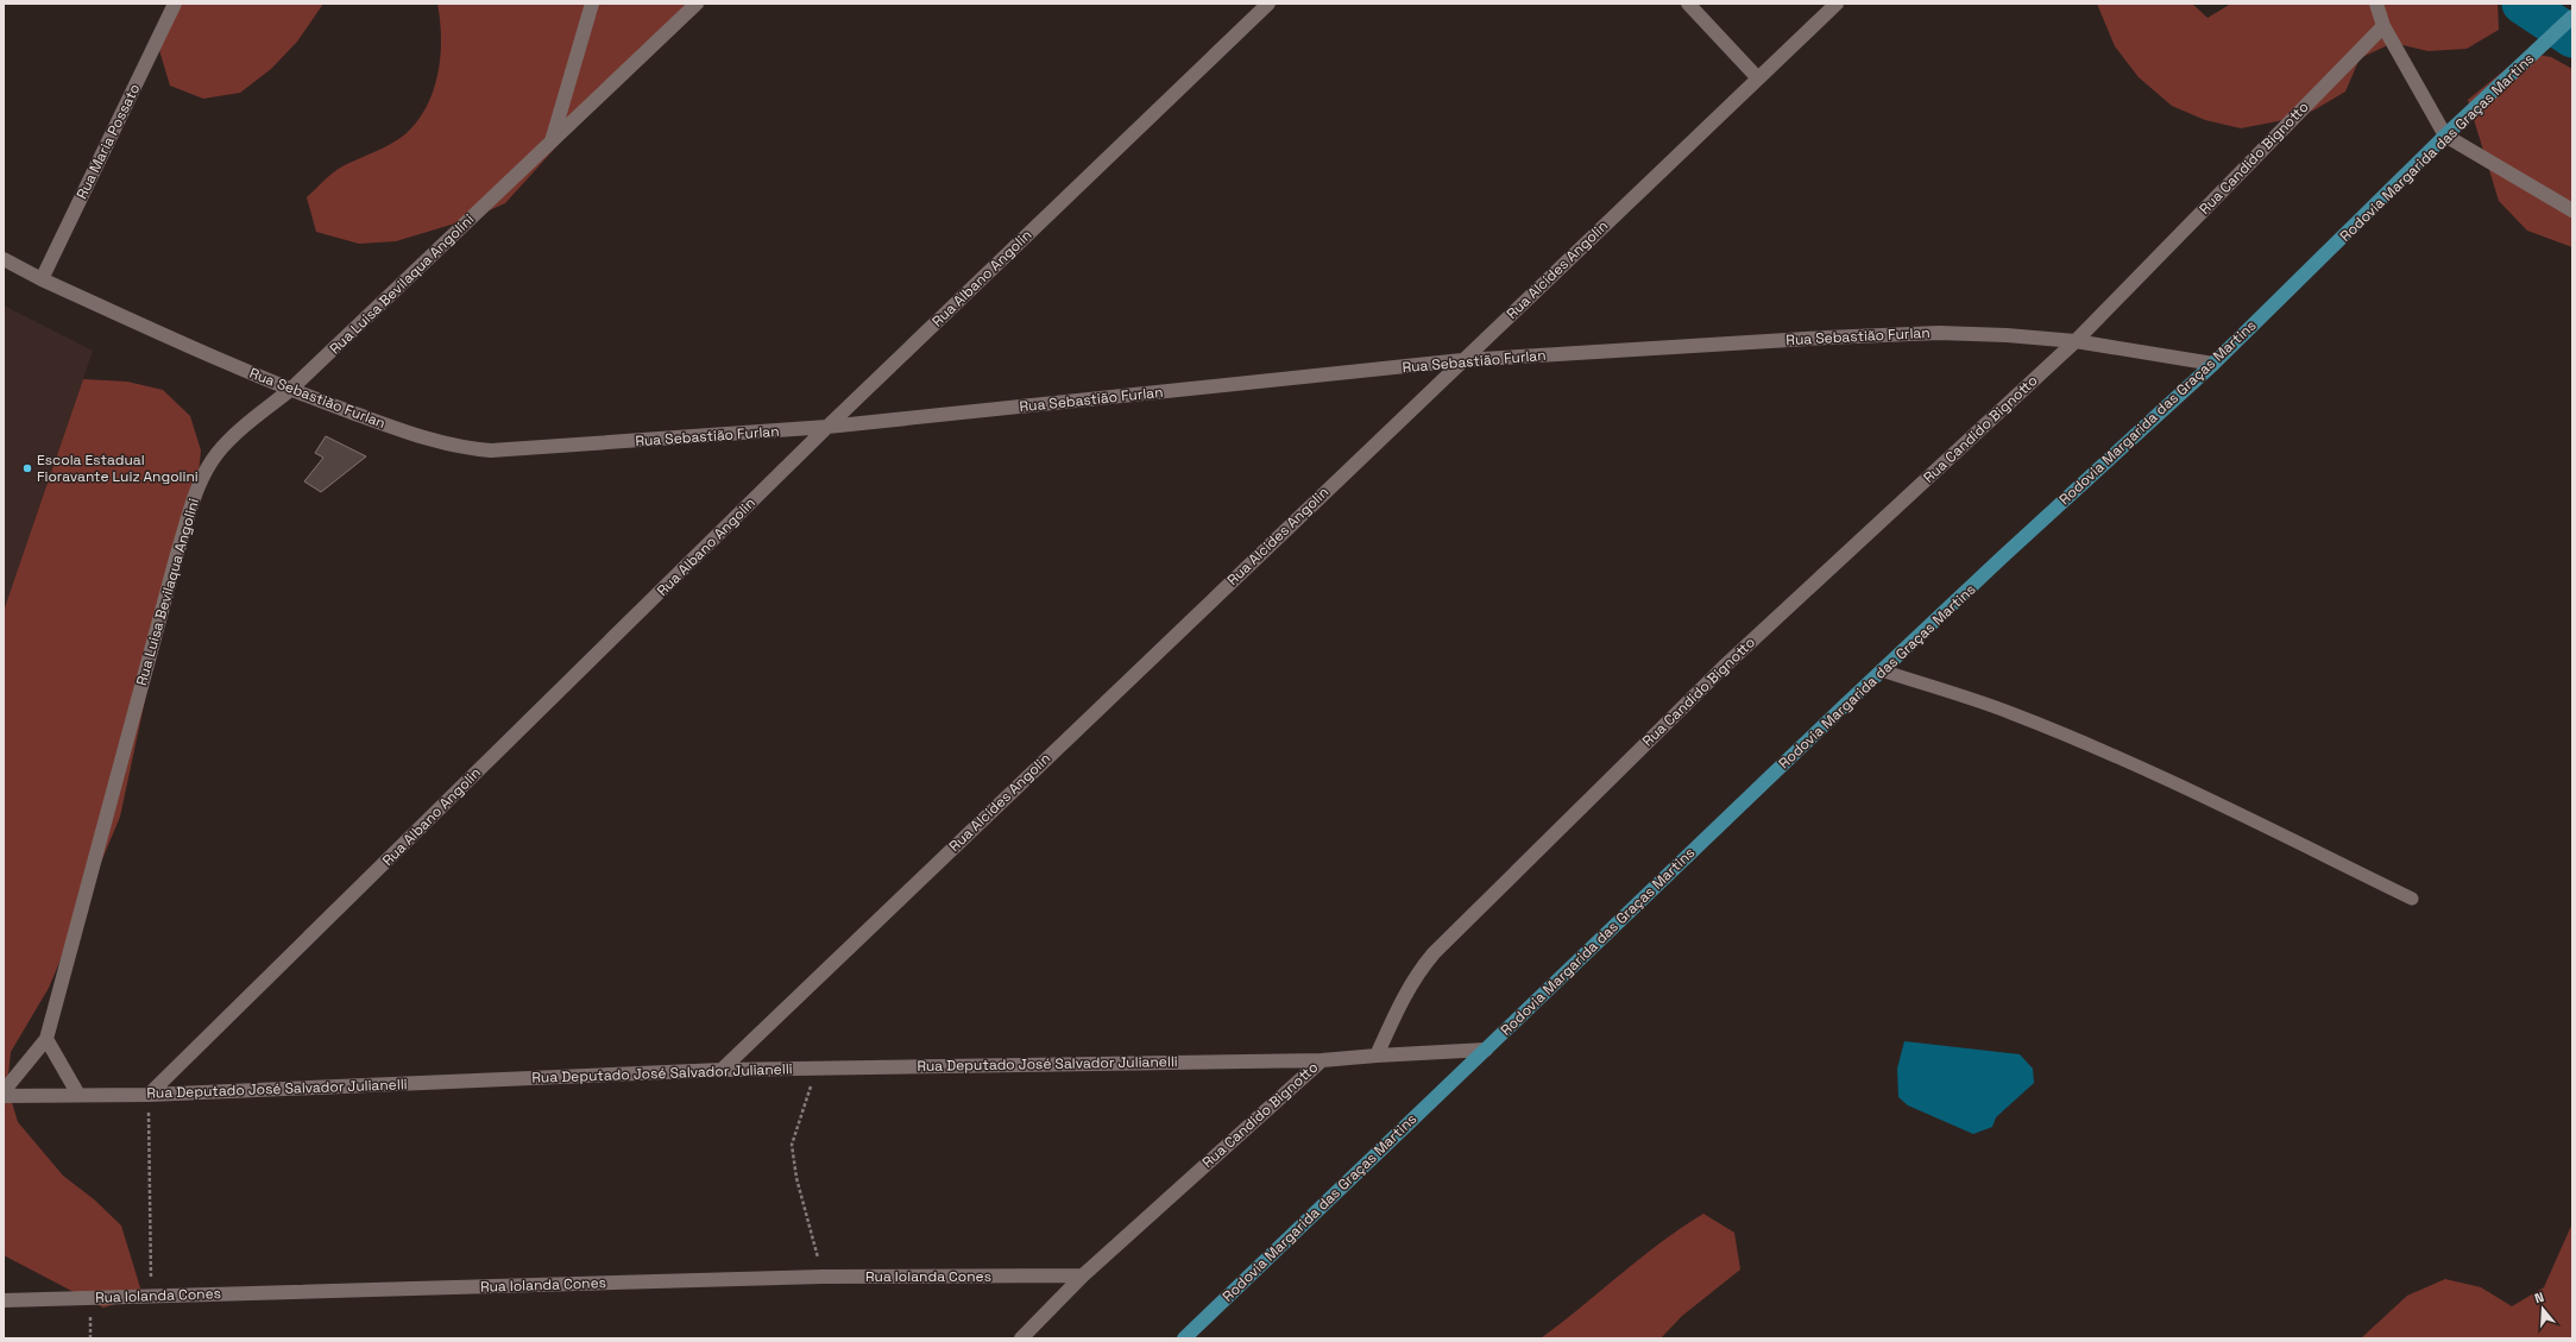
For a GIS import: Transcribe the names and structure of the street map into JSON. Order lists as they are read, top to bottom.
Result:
{
  "streets": {
    "main road": ["Rodovia Margarida das Graças Martins"],
    "street": [
      "Rua Maria Possato",
      "Rua Candido Bignotto",
      "Rua Alcides Angolin",
      "Rua Albano Angolin",
      "Rua Luisa Bevilaqua Angolini",
      "Rua Sebastião Furlan",
      "Rua Deputado José Salvador Julianelli",
      "Rua Iolanda Cones"
    ]
  },
  "crossings": [
    ["Rua Maria Possato", "Rua Sebastião Furlan"],
    ["Rodovia Margarida das Graças Martins", "Rua Sebastião Furlan"],
    ["Rua Candido Bignotto", "Rua Sebastião Furlan"],
    ["Rua Candido Bignotto", "Rua Deputado José Salvador Julianelli"],
    ["Rua Candido Bignotto", "Rua Iolanda Cones"],
    ["Rua Alcides Angolin", "Rua Sebastião Furlan"],
    ["Rua Alcides Angolin", "Rua Deputado José Salvador Julianelli"],
    ["Rua Albano Angolin", "Rua Sebastião Furlan"],
    ["Rua Albano Angolin", "Rua Deputado José Salvador Julianelli"],
    ["Rua Luisa Bevilaqua Angolini", "Rua Sebastião Furlan"]
  ],
  "places": ["Escola Estadual Fioravante Luiz Angolini"],
  "north": "top"
}
